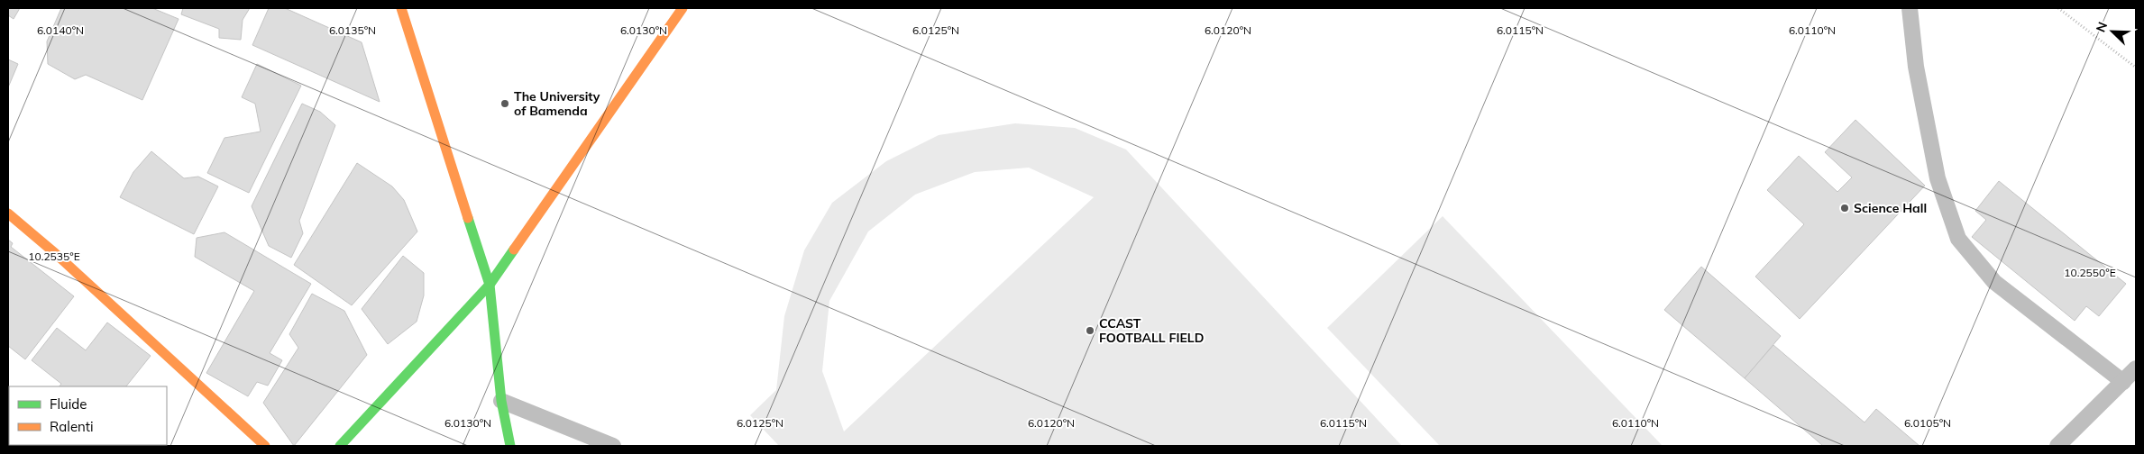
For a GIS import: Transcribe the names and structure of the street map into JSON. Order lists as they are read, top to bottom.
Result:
{
  "places": ["The University of Bamenda", "Science Hall", "CCAST FOOTBALL FIELD"],
  "legend": ["Fluide", "Ralenti"],
  "north": "top left",
  "coordinates": [
    "6.0130°N",
    "6.0140°N",
    "6.0135°N",
    "6.0125°N",
    "6.0115°N",
    "6.0110°N",
    "6.0120°N",
    "10.2535°E",
    "10.2550°E",
    "6.0105°N"
  ]
}
